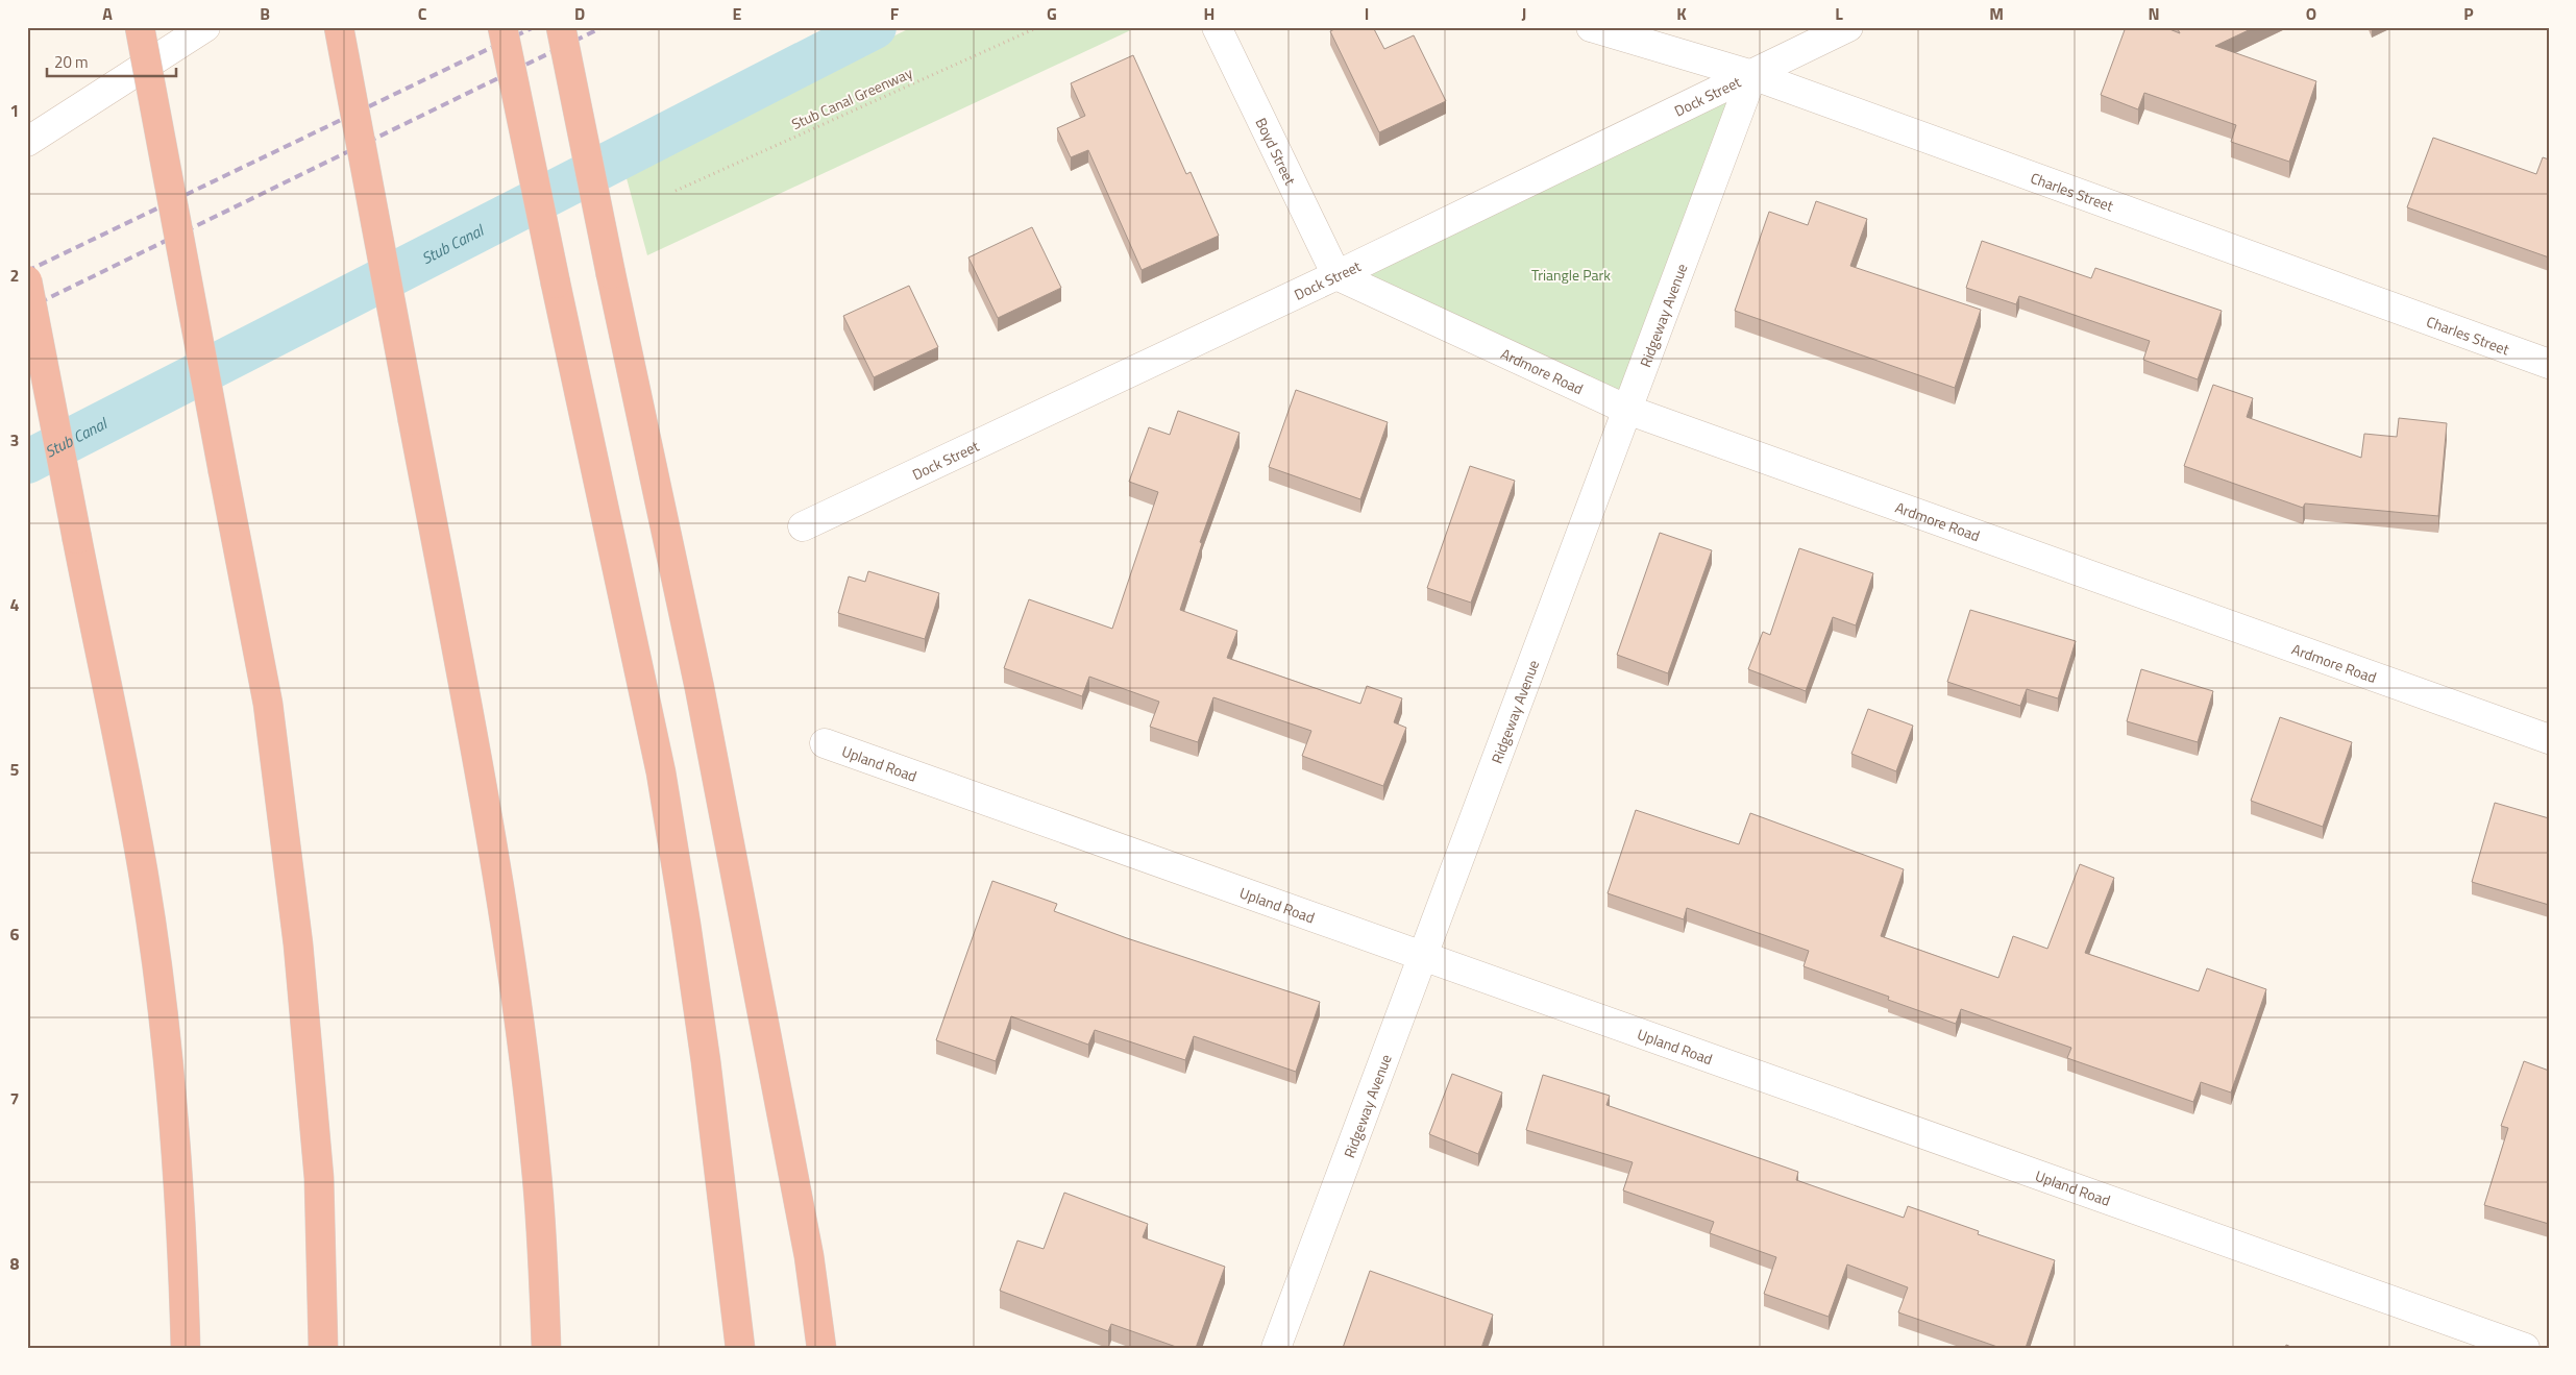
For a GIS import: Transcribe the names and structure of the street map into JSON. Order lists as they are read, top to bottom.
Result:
{
  "streets": {
    "street": [
      "Dock Street",
      "Boyd Street",
      "Charles Street",
      "Ridgeway Avenue",
      "Ardmore Road",
      "Upland Road"
    ],
    "path": ["Stub Canal Greenway"]
  },
  "crossings": [
    ["Dock Street", "Boyd Street"],
    ["Dock Street", "Charles Street"],
    ["Dock Street", "Ridgeway Avenue"],
    ["Dock Street", "Ardmore Road"],
    ["Boyd Street", "Ardmore Road"],
    ["Charles Street", "Ridgeway Avenue"],
    ["Ridgeway Avenue", "Ardmore Road"],
    ["Ridgeway Avenue", "Upland Road"]
  ],
  "water": ["Stub Canal"],
  "parks": ["Triangle Park"],
  "scale_bar": "20 m",
  "grid": {
    "columns": [
      "A",
      "B",
      "C",
      "D",
      "E",
      "F",
      "G",
      "H",
      "I",
      "J",
      "K",
      "L",
      "M",
      "N",
      "O",
      "P"
    ],
    "rows": [
      "1",
      "2",
      "3",
      "4",
      "5",
      "6",
      "7",
      "8"
    ]
  }
}
